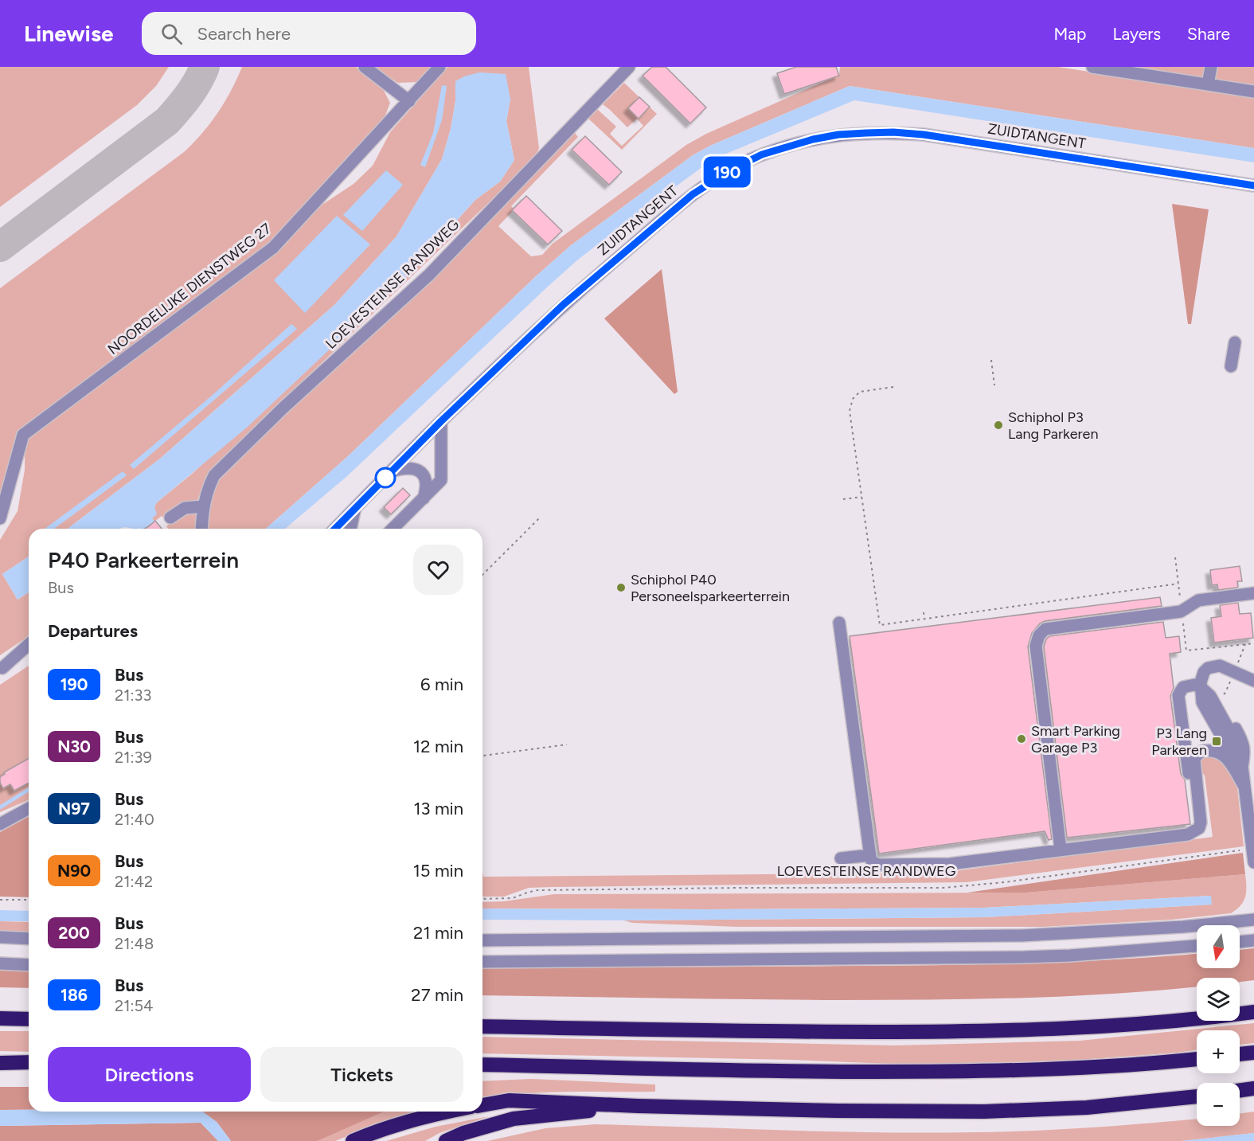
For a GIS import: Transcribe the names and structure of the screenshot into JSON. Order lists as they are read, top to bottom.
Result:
{
  "streets": {
    "street": ["ZUIDTANGENT", "LOEVESTEINSE RANDWEG", "NOORDELIJKE DIENSTWEG 27"]
  },
  "places": {
    "other": ["Schiphol P3 Lang Parkeren", "Schiphol P40 Personeelsparkeerterrein", "Smart Parking Garage P3"],
    "transit": ["P3 Lang Parkeren"]
  },
  "lines": ["bus line 190"],
  "north": "bottom",
  "page": {
    "header": "Linewise",
    "search": "Search here",
    "nav": ["Map", "Layers", "Share"],
    "on_map": "190",
    "heading": [
      ["P40 Parkeerterrein", "Bus"],
      "Departures"
    ],
    "list": [
      {
        "mark": "190",
        "name": "Bus",
        "note": "21:33",
        "value": "6 min"
      },
      {
        "mark": "N30",
        "name": "Bus",
        "note": "21:39",
        "value": "12 min"
      },
      {
        "mark": "N97",
        "name": "Bus",
        "note": "21:40",
        "value": "13 min"
      },
      {
        "mark": "N90",
        "name": "Bus",
        "note": "21:42",
        "value": "15 min"
      },
      {
        "mark": "200",
        "name": "Bus",
        "note": "21:48",
        "value": "21 min"
      },
      {
        "mark": "186",
        "name": "Bus",
        "note": "21:54",
        "value": "27 min"
      }
    ],
    "map_buttons": ["+", "−"],
    "buttons": ["Directions", "Tickets"]
  }
}
